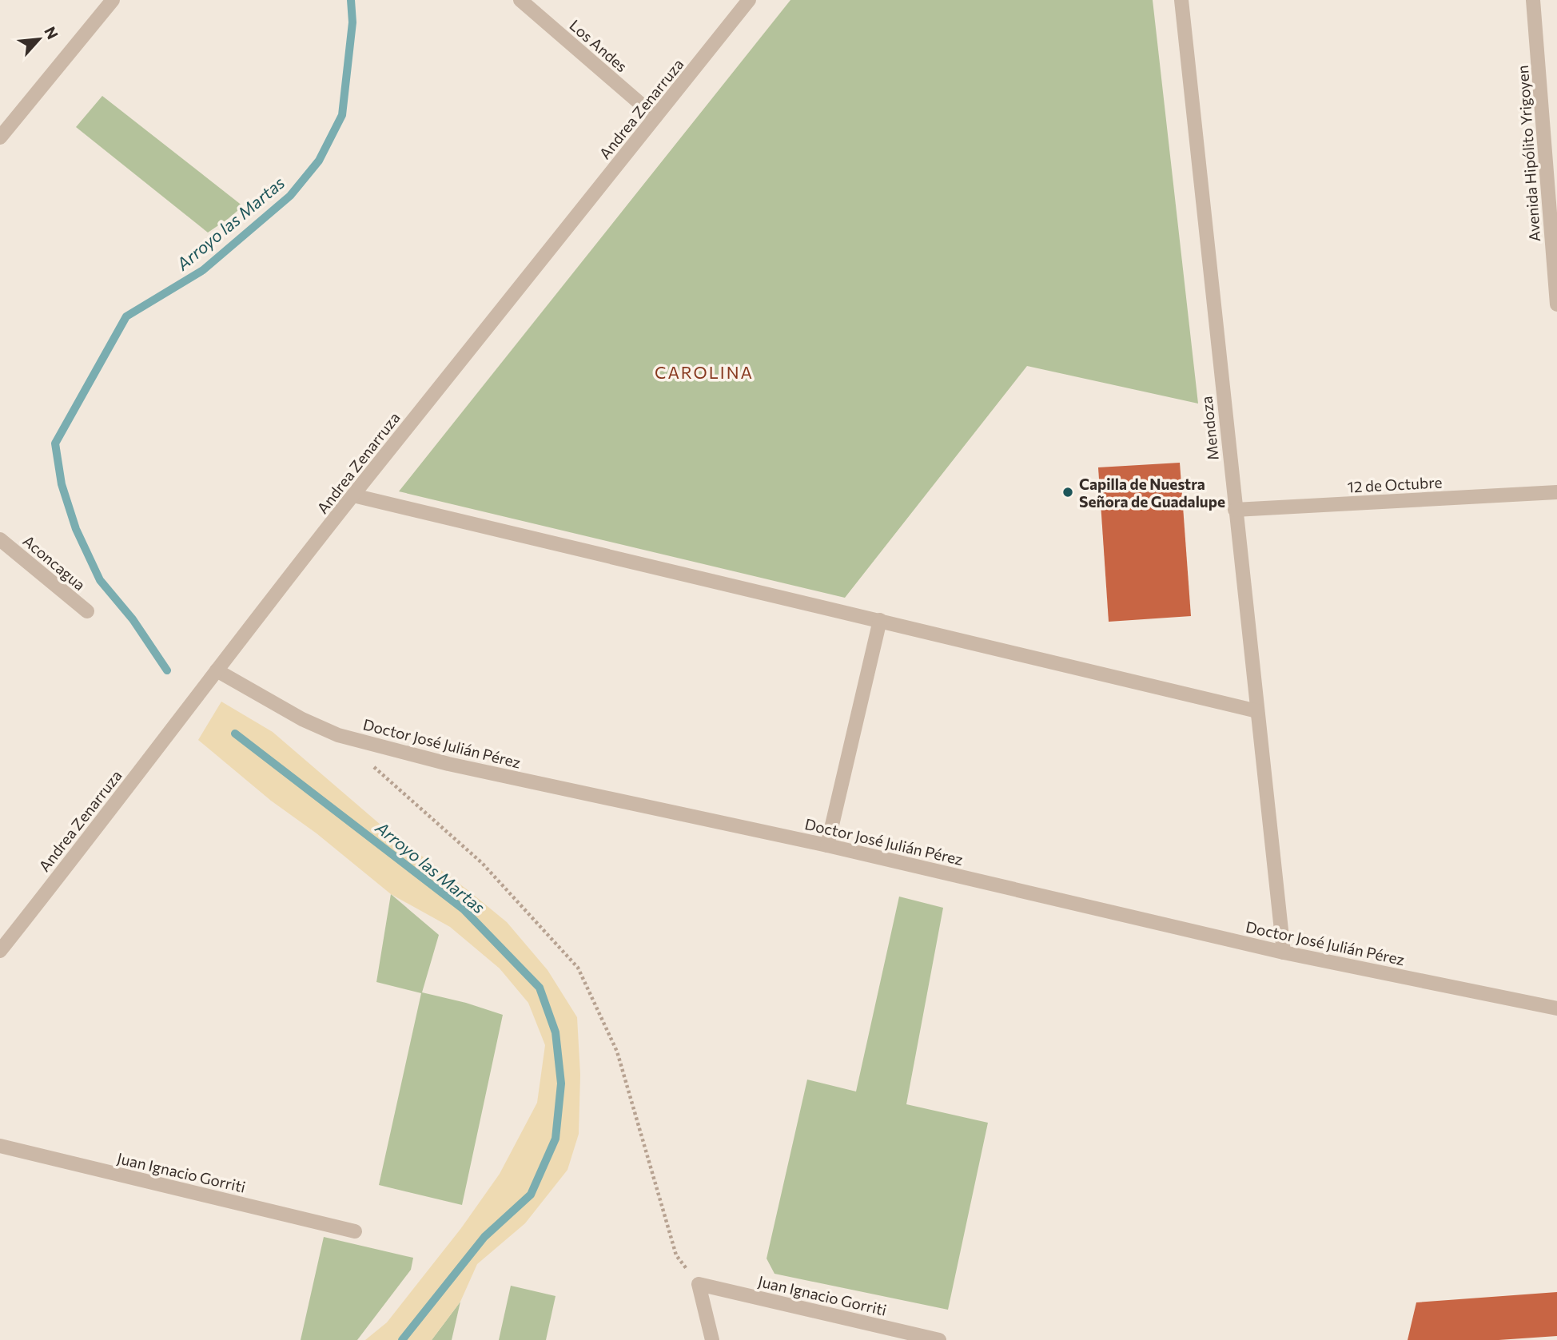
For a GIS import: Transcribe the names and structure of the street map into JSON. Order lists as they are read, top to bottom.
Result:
{
  "streets": {
    "street": [
      "Los Andes",
      "Andrea Zenarruza",
      "Avenida Hipólito Yrigoyen",
      "Mendoza",
      "12 de Octubre",
      "Aconcagua",
      "Doctor José Julián Pérez",
      "Juan Ignacio Gorriti"
    ]
  },
  "crossings": [
    ["Los Andes", "Andrea Zenarruza"],
    ["Andrea Zenarruza", "Doctor José Julián Pérez"],
    ["Mendoza", "12 de Octubre"],
    ["Mendoza", "Doctor José Julián Pérez"]
  ],
  "districts": ["CAROLINA"],
  "water": ["Arroyo las Martas"],
  "places": ["Capilla de Nuestra Señora de Guadalupe"],
  "north": "top right"
}
